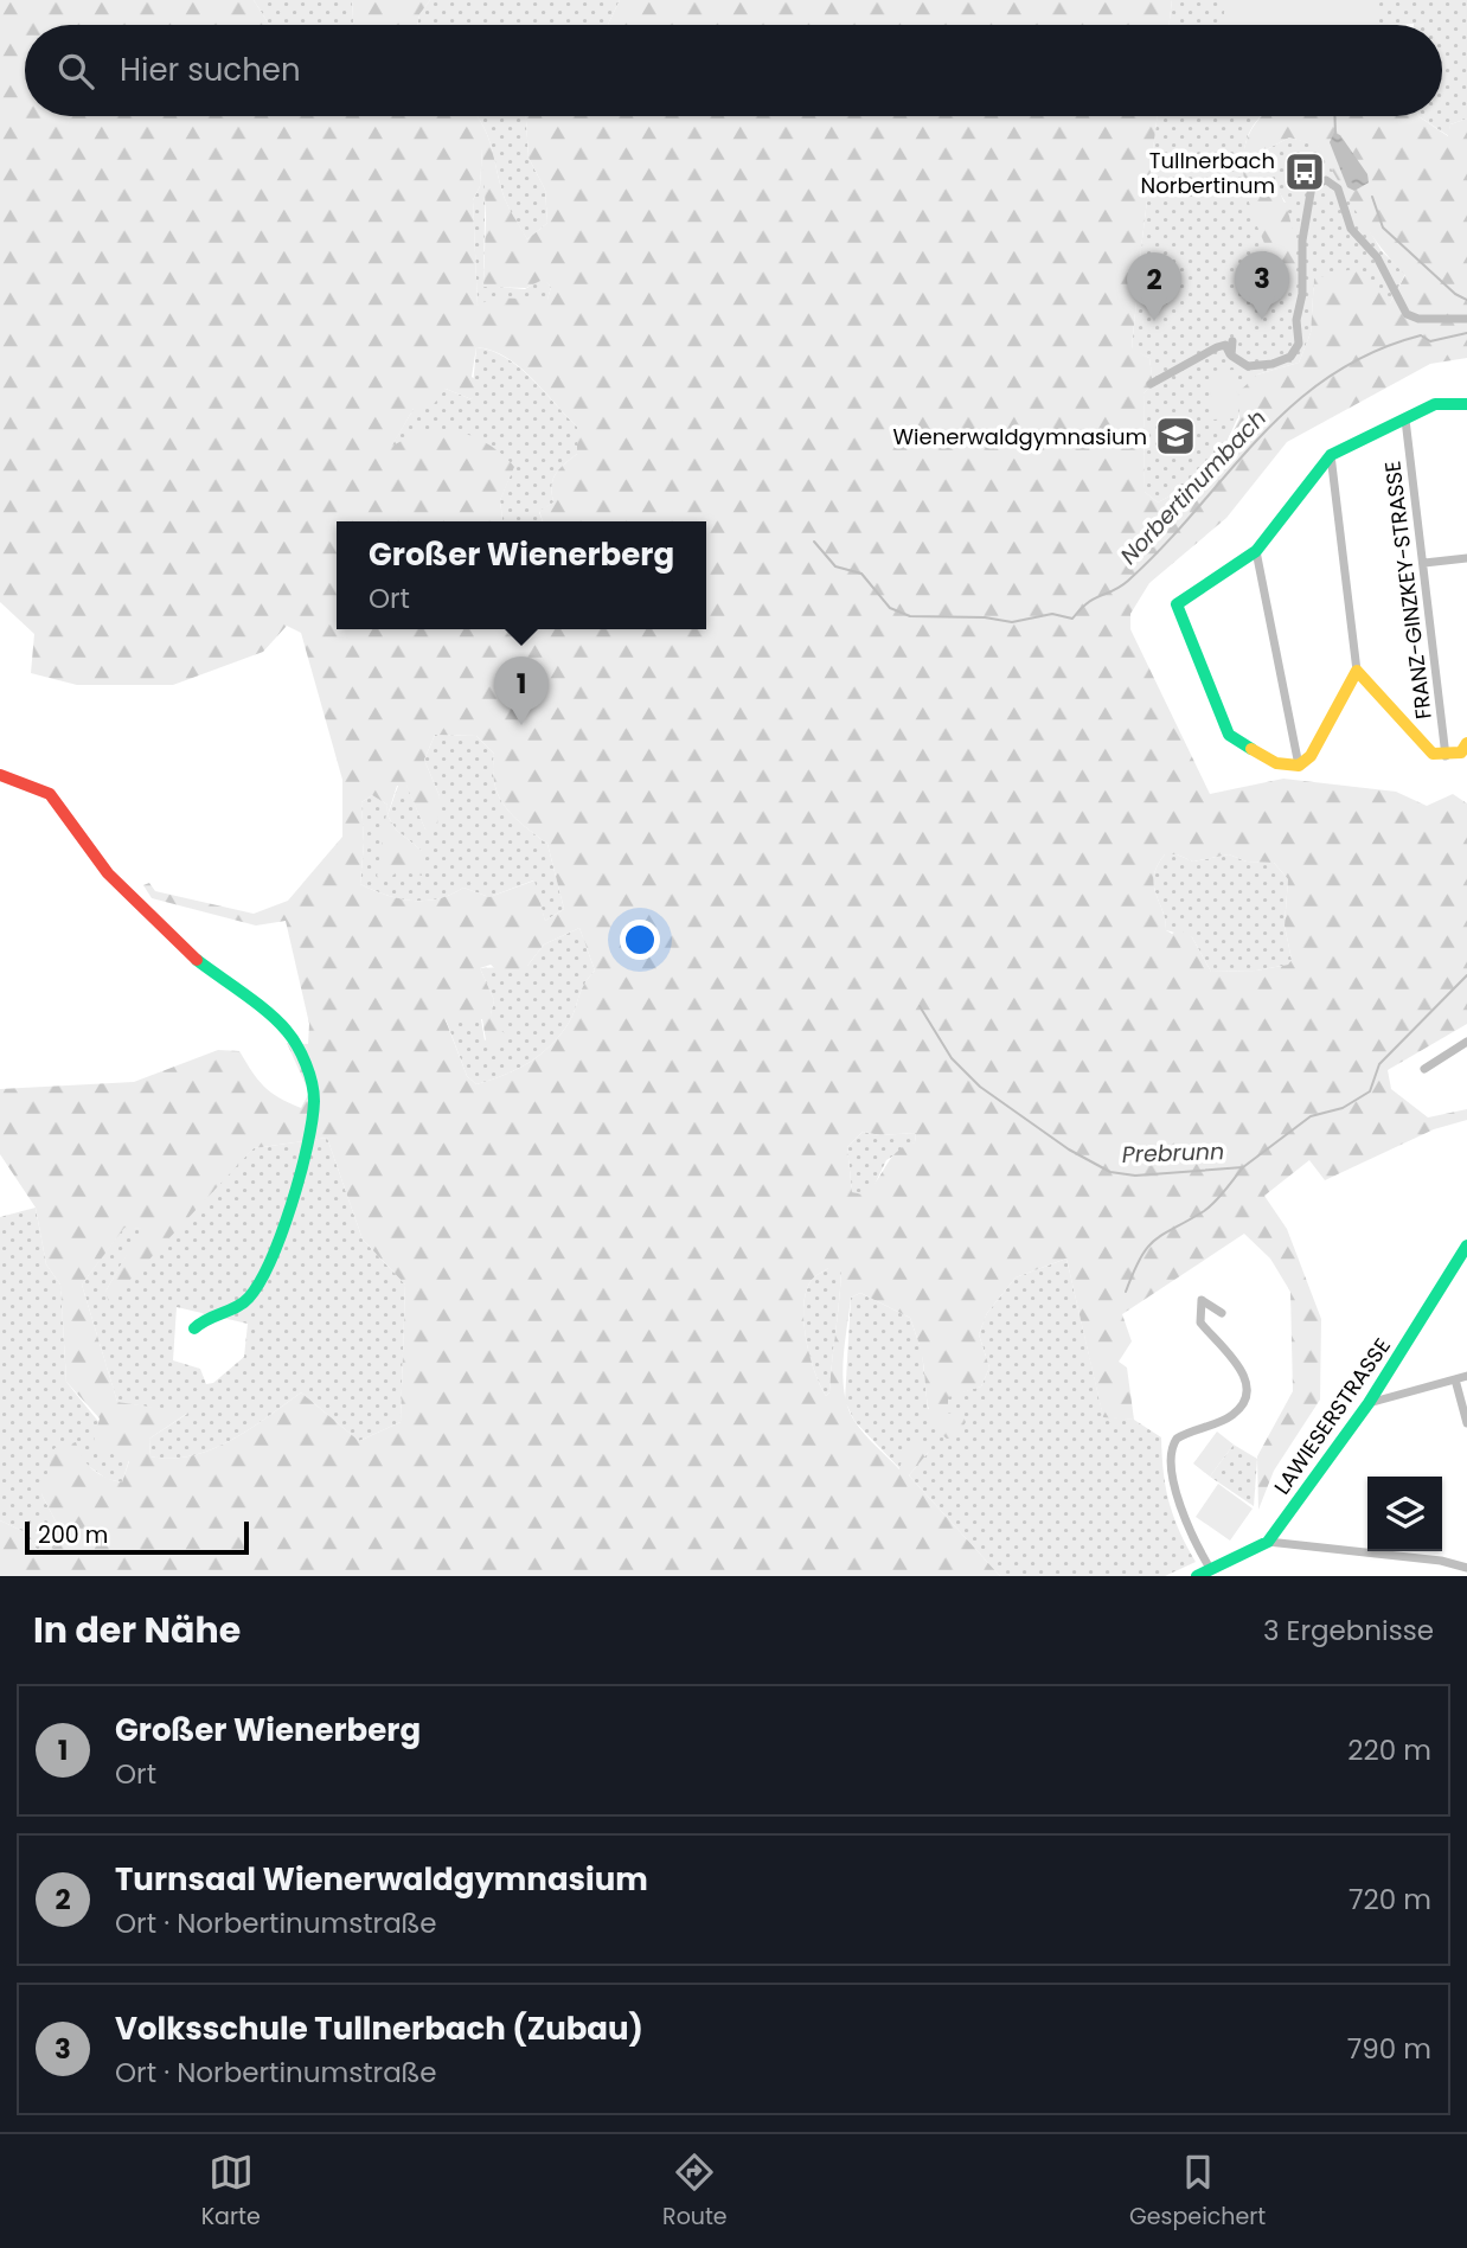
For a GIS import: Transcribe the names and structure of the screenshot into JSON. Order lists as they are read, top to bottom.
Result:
{
  "streets": {
    "street": ["FRANZ-GINZKEY-STRASSE", "LAWIESERSTRASSE"]
  },
  "water": ["Norbertinumbach", "Prebrunn"],
  "places": {
    "bus stop": ["Tullnerbach Norbertinum"],
    "school or university": ["Wienerwaldgymnasium"]
  },
  "scale_bar": "200 m",
  "page": {
    "search": "Hier suchen",
    "pins": ["3", "2", "1"],
    "popup": ["Großer Wienerberg", "Ort"],
    "scale": "200 m",
    "heading": ["In der Nähe", "3 Ergebnisse"],
    "list": [
      {
        "mark": "1",
        "name": "Großer Wienerberg",
        "note": "Ort",
        "value": "220 m"
      },
      {
        "mark": "2",
        "name": "Turnsaal Wienerwaldgymnasium",
        "note": "Ort · Norbertinumstraße",
        "value": "720 m"
      },
      {
        "mark": "3",
        "name": "Volksschule Tullnerbach (Zubau)",
        "note": "Ort · Norbertinumstraße",
        "value": "790 m"
      }
    ],
    "nav": ["Karte", "Route", "Gespeichert"]
  }
}
